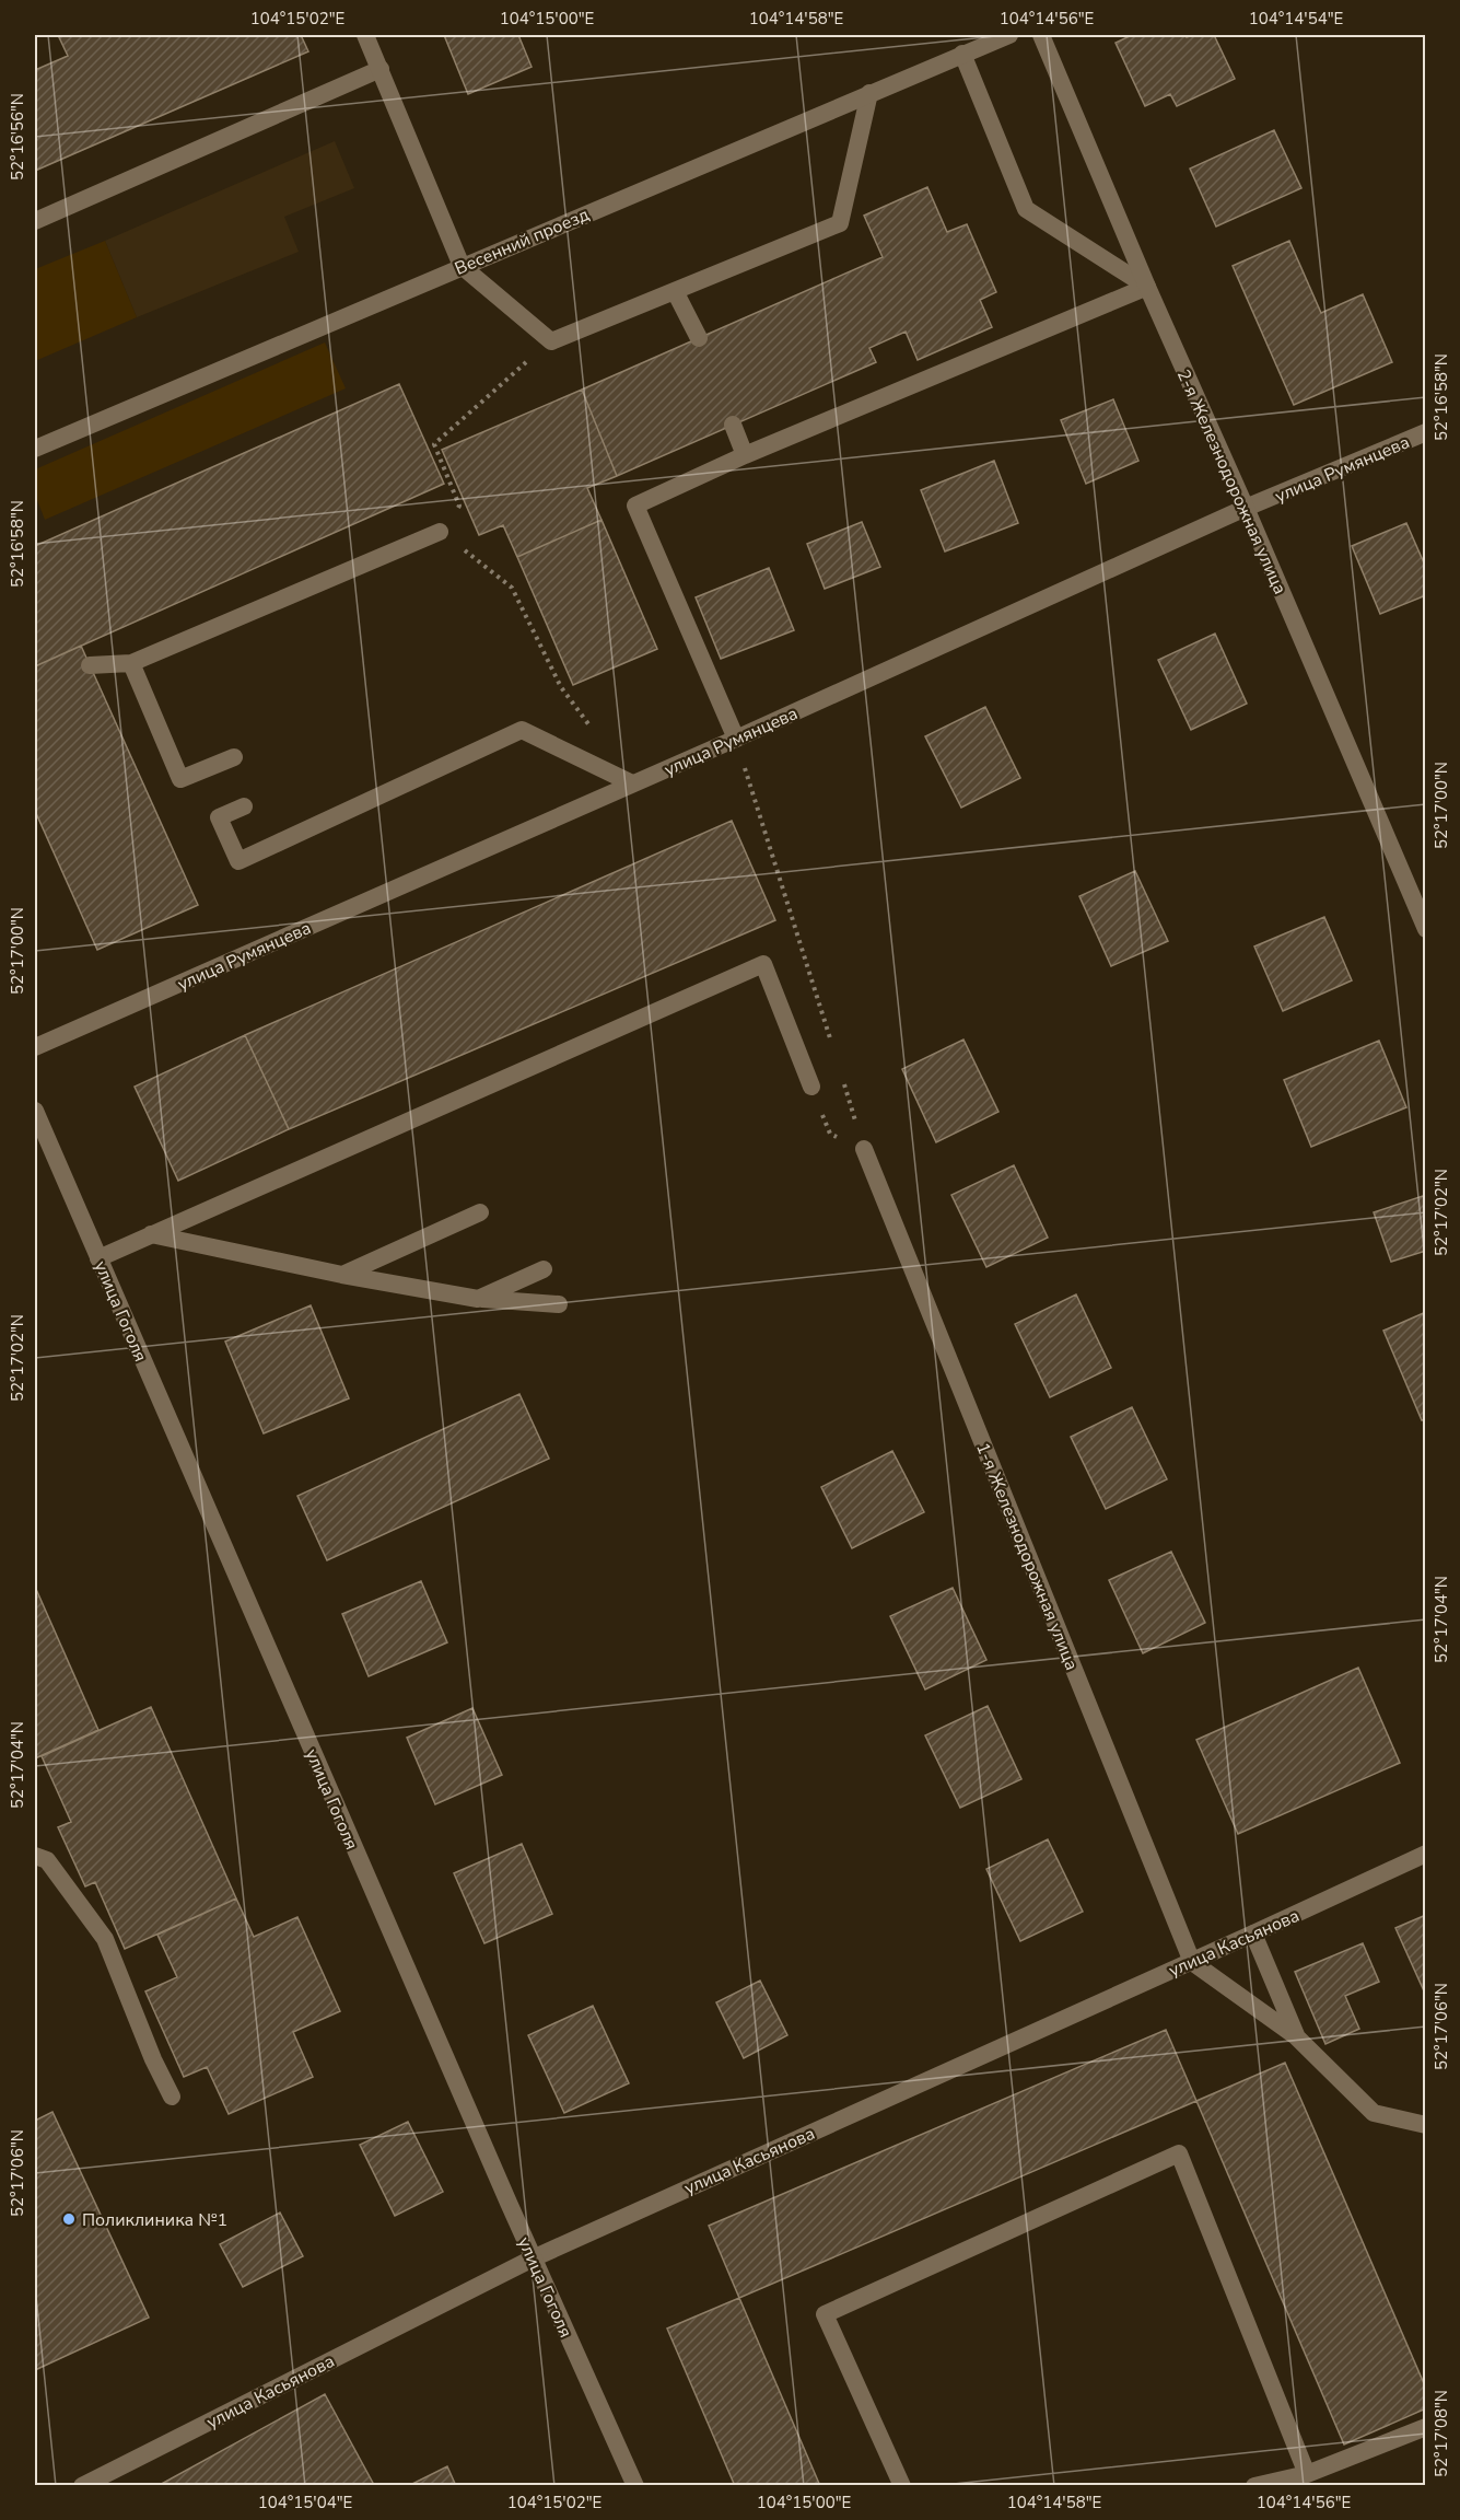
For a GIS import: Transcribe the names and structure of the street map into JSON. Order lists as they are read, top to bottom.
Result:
{
  "streets": {
    "street": [
      "Весенний проезд",
      "улица Румянцева",
      "2-я Железнодорожная улица",
      "улица Гоголя",
      "1-я Железнодорожная улица",
      "улица Касьянова"
    ]
  },
  "crossings": [
    ["улица Румянцева", "2-я Железнодорожная улица"],
    ["улица Гоголя", "улица Касьянова"],
    ["1-я Железнодорожная улица", "улица Касьянова"]
  ],
  "places": ["Поликлиника №1"],
  "coordinates": [
    "104°15'02\"E",
    "104°15'00\"E",
    "104°14'58\"E",
    "104°14'56\"E",
    "104°14'54\"E",
    "52°16'56\"N",
    "52°16'58\"N",
    "52°17'00\"N",
    "52°17'02\"N",
    "52°17'04\"N",
    "52°17'06\"N",
    "52°17'08\"N",
    "104°15'04\"E"
  ]
}
